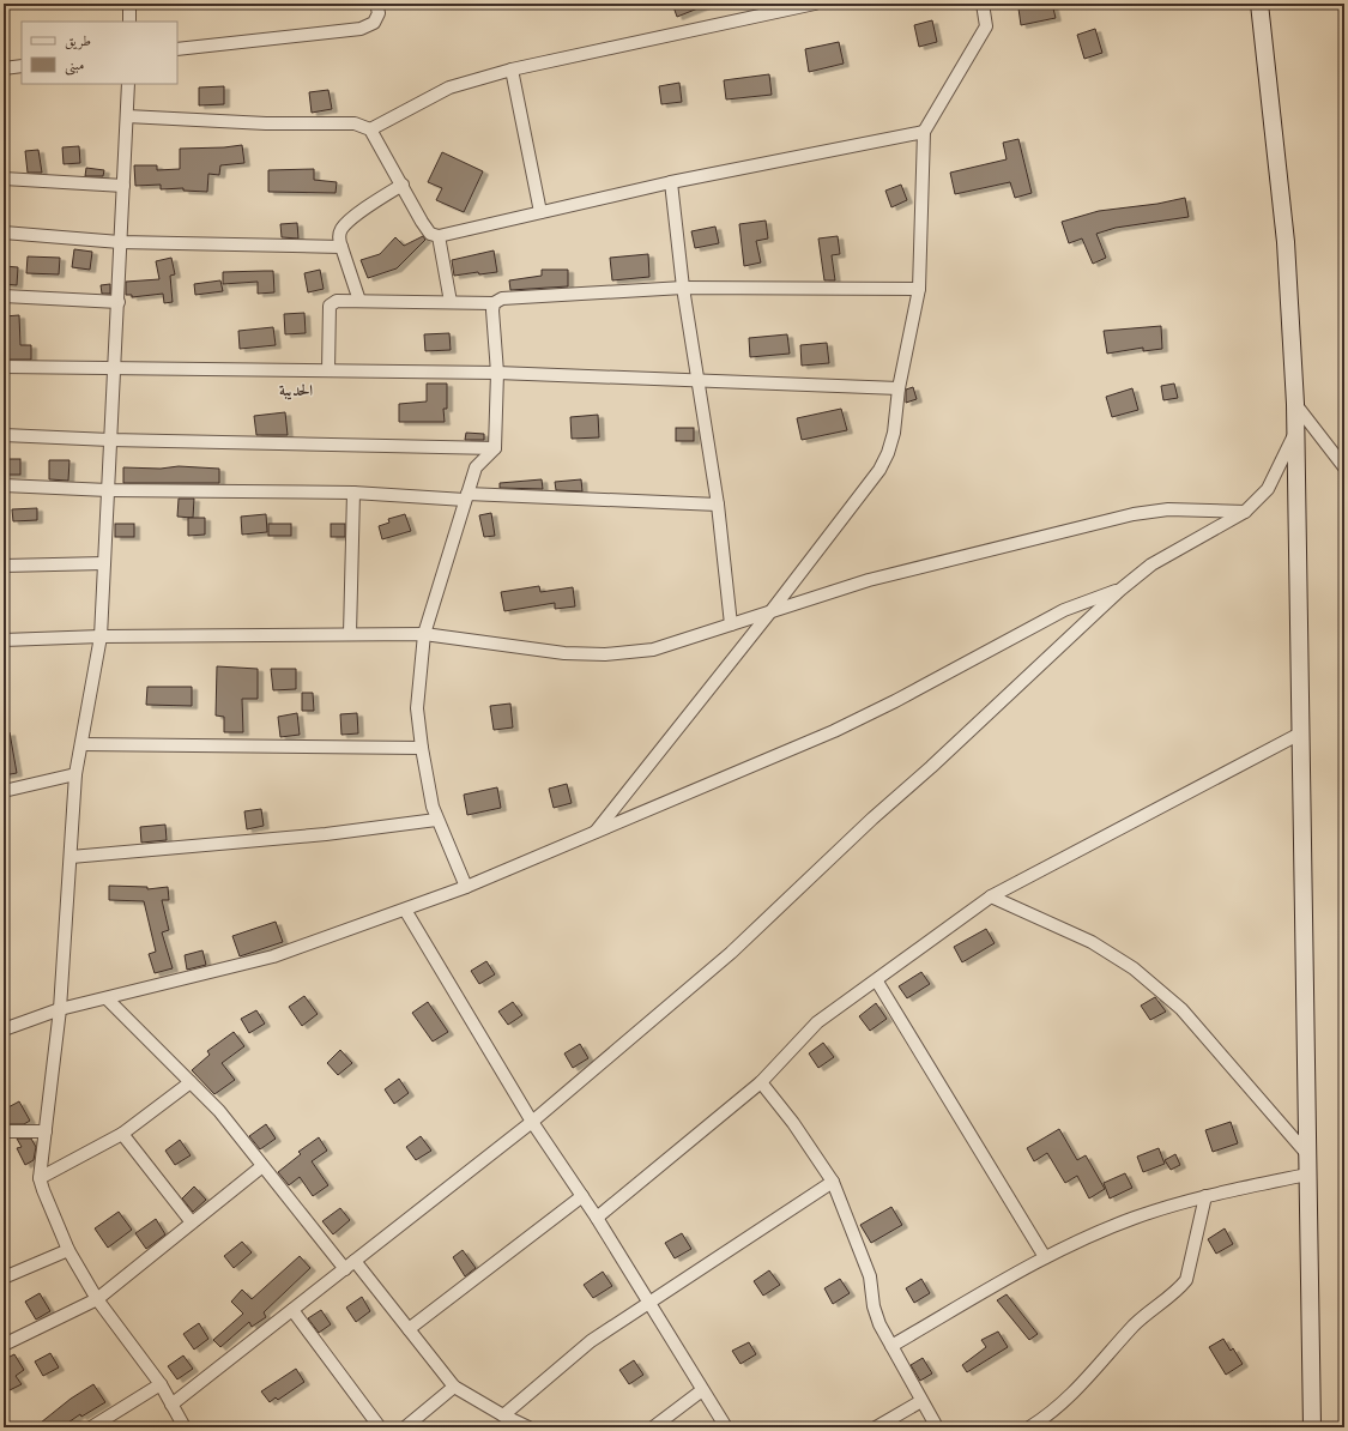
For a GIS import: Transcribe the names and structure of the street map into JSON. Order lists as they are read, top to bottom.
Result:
{
  "districts": ["الحديبة"],
  "legend": ["طريق", "مبنى"]
}
